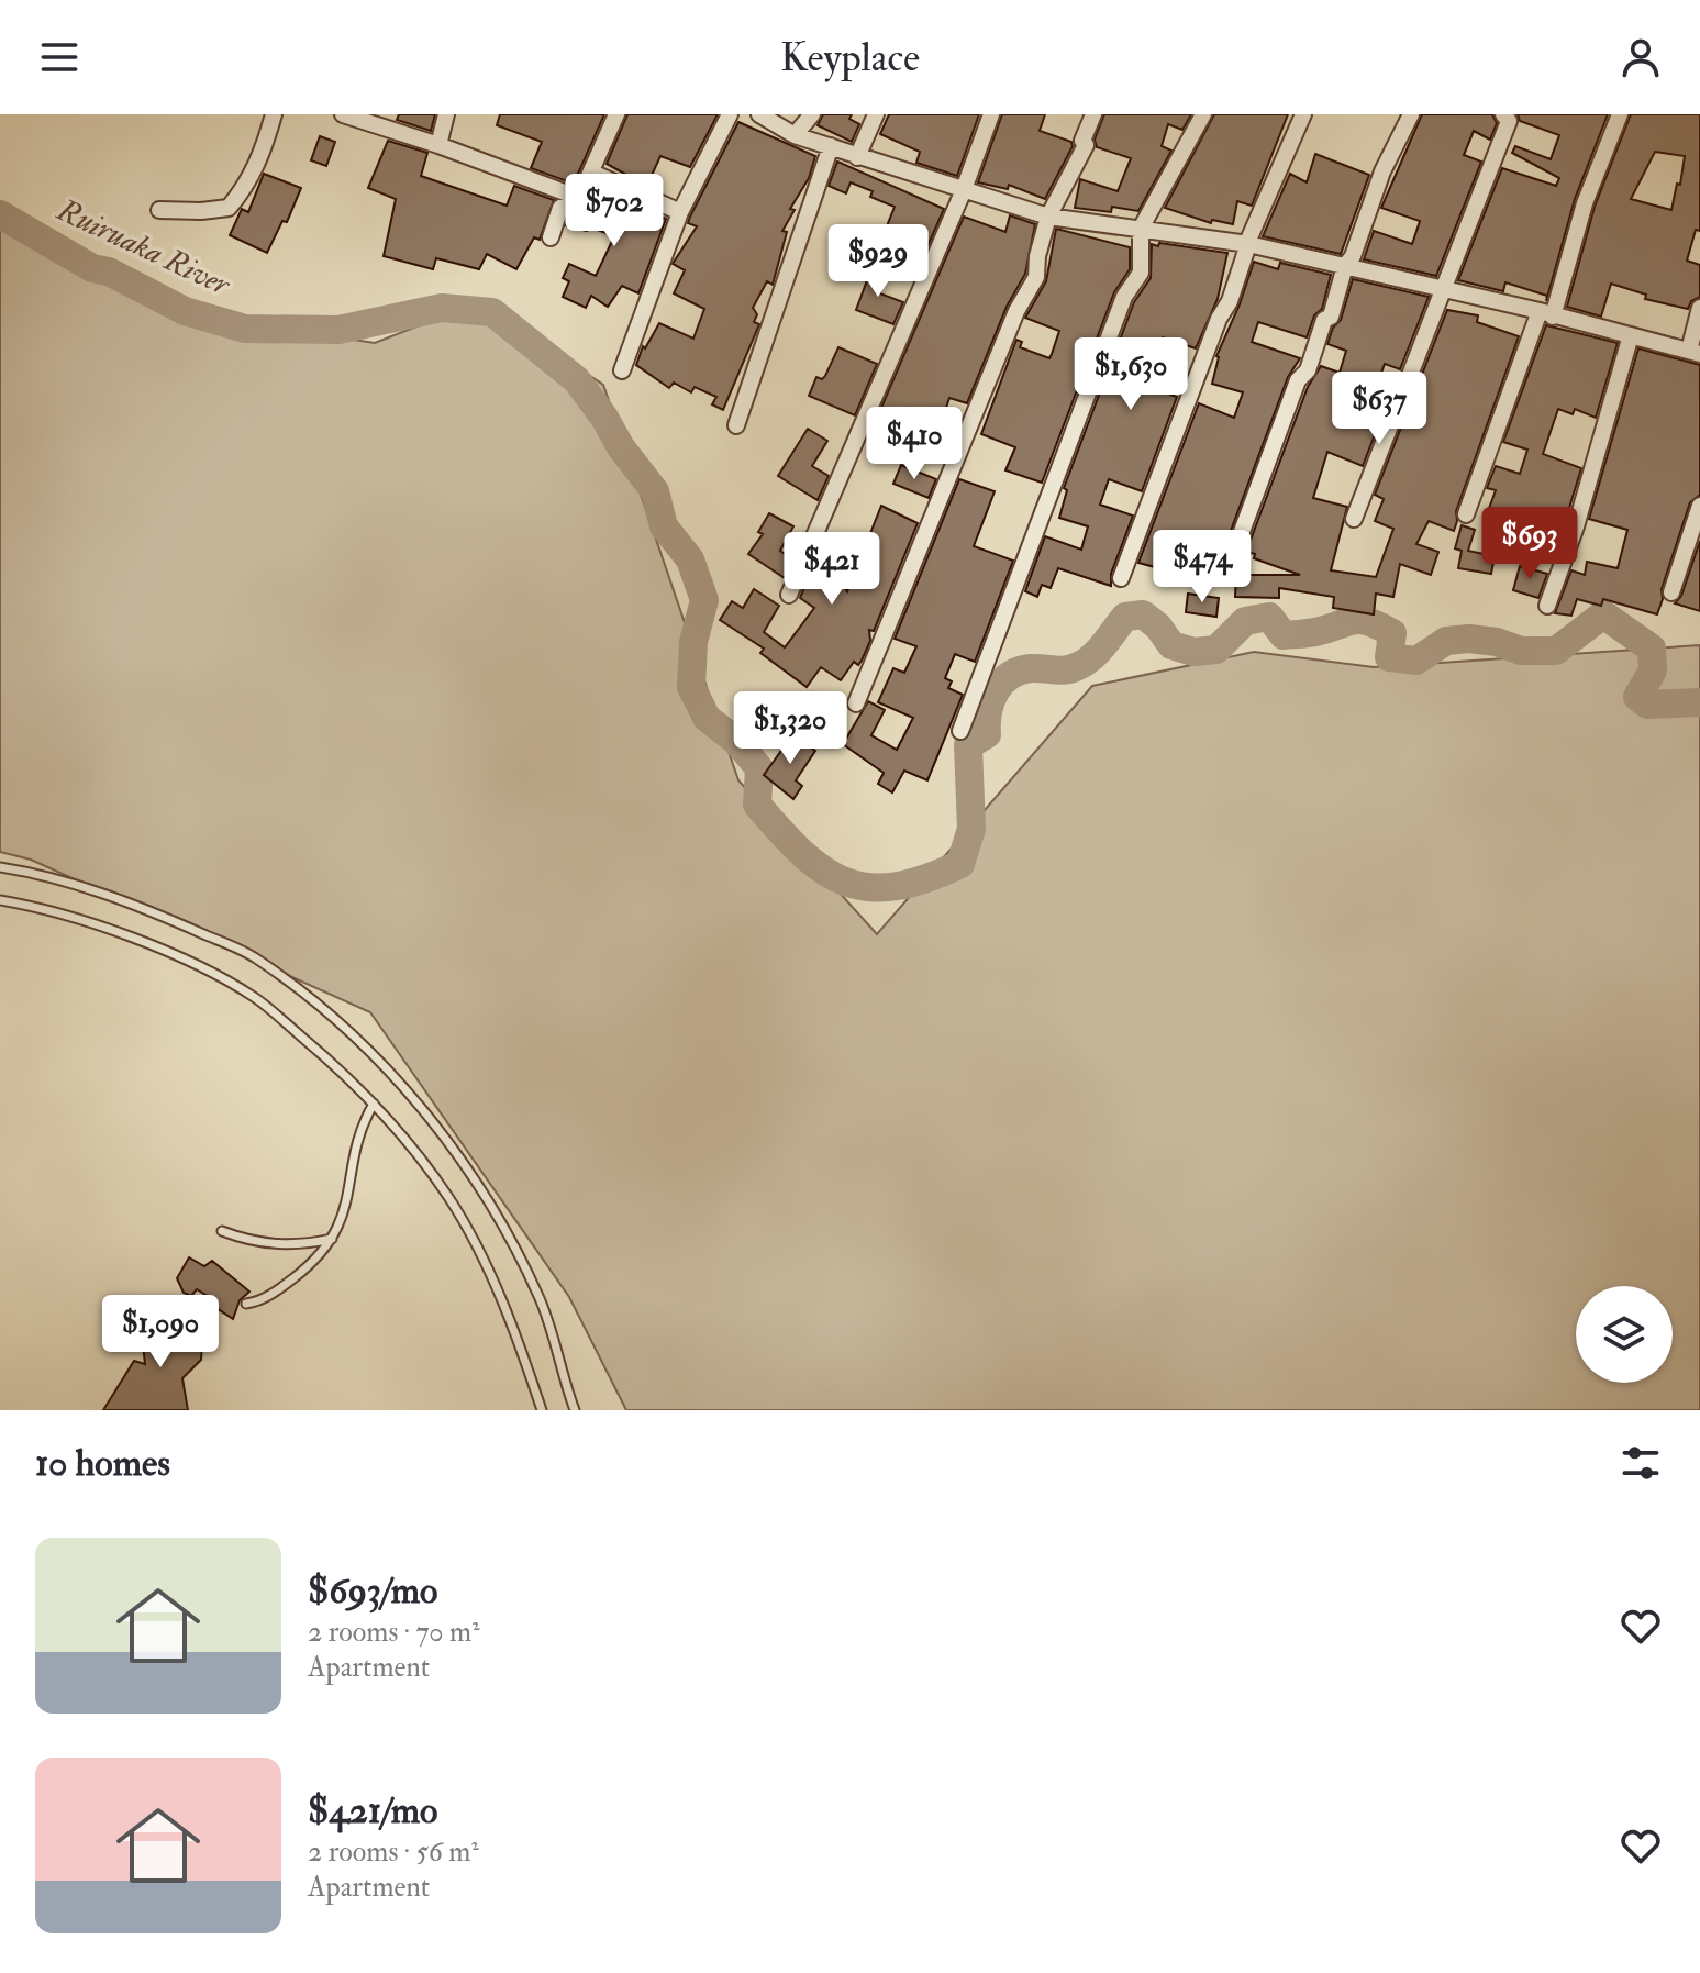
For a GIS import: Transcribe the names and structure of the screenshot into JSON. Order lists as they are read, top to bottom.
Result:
{
  "water": ["Ruiruaka River"],
  "page": {
    "header": "Keyplace",
    "price": [
      "$702",
      "$929",
      "$1,630",
      "$637",
      "$410",
      "$693",
      "$474",
      "$421",
      "$1,320",
      "$1,090"
    ],
    "heading": "10 homes",
    "list": [
      {
        "name": "$693/mo",
        "note": "2 rooms · 70 m² · Apartment"
      },
      {
        "name": "$421/mo",
        "note": "2 rooms · 56 m² · Apartment"
      }
    ]
  }
}
